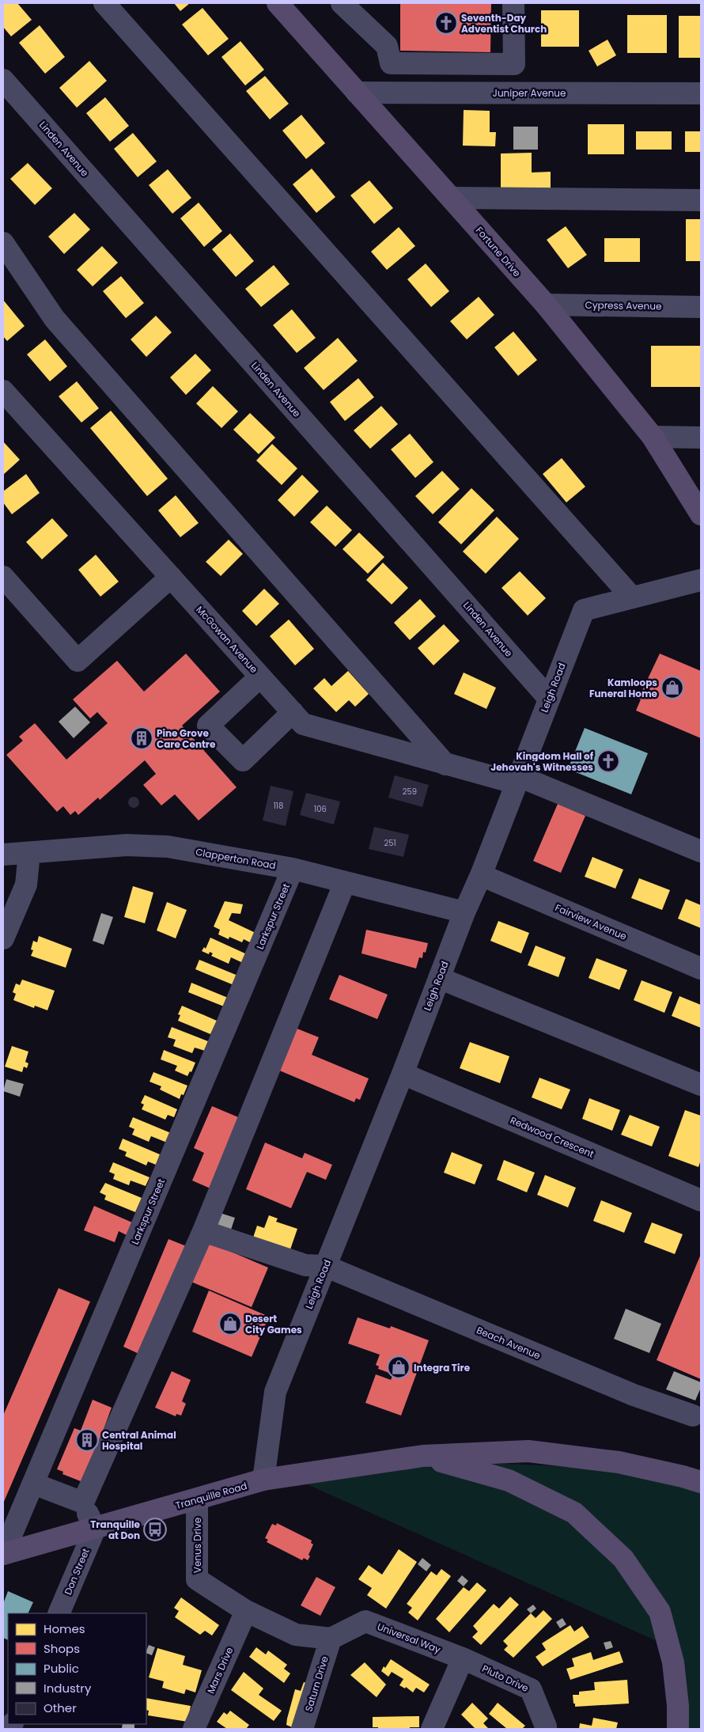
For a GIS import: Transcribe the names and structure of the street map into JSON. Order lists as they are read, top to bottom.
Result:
{
  "streets": {
    "main road": ["Fortune Drive", "Tranquille Road"],
    "street": [
      "Juniper Avenue",
      "Linden Avenue",
      "Cypress Avenue",
      "McGowan Avenue",
      "Leigh Road",
      "Clapperton Road",
      "Larkspur Street",
      "Fairview Avenue",
      "Redwood Crescent",
      "Beach Avenue",
      "Venus Drive",
      "Don Street",
      "Universal Way",
      "Mars Drive",
      "Pluto Drive",
      "Saturn Drive"
    ]
  },
  "crossings": [
    ["Juniper Avenue", "Fortune Drive"],
    ["Linden Avenue", "Leigh Road"],
    ["Fortune Drive", "Cypress Avenue"],
    ["McGowan Avenue", "Leigh Road"],
    ["Leigh Road", "Clapperton Road"],
    ["Leigh Road", "Fairview Avenue"],
    ["Leigh Road", "Redwood Crescent"],
    ["Leigh Road", "Beach Avenue"],
    ["Leigh Road", "Tranquille Road"],
    ["Clapperton Road", "Larkspur Street"],
    ["Larkspur Street", "Tranquille Road"],
    ["Tranquille Road", "Venus Drive"],
    ["Tranquille Road", "Don Street"],
    ["Venus Drive", "Mars Drive"],
    ["Universal Way", "Pluto Drive"],
    ["Universal Way", "Saturn Drive"]
  ],
  "places": {
    "church": ["Seventh-Day Adventist Church", "Kingdom Hall of Jehovah's Witnesses"],
    "shop": ["Kamloops Funeral Home", "Desert City Games", "Integra Tire"],
    "building": ["Pine Grove Care Centre", "Central Animal Hospital"],
    "bus stop": ["Tranquille at Don"]
  },
  "house_numbers": [
    "259",
    "118",
    "106",
    "251"
  ],
  "legend": [
    "Homes",
    "Shops",
    "Public",
    "Industry",
    "Other"
  ]
}
